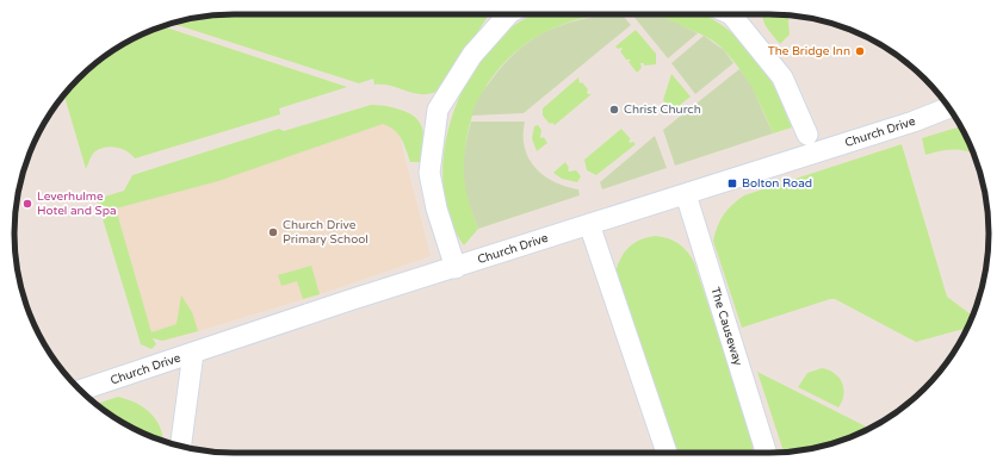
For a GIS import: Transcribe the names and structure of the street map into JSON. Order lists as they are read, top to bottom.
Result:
{
  "streets": {
    "street": ["Church Drive", "The Causeway"]
  },
  "crossings": [
    ["Church Drive", "The Causeway"]
  ],
  "places": {
    "other": [
      "The Bridge Inn",
      "Christ Church",
      "Leverhulme Hotel and Spa",
      "Church Drive Primary School"
    ],
    "transit": ["Bolton Road"]
  }
}
